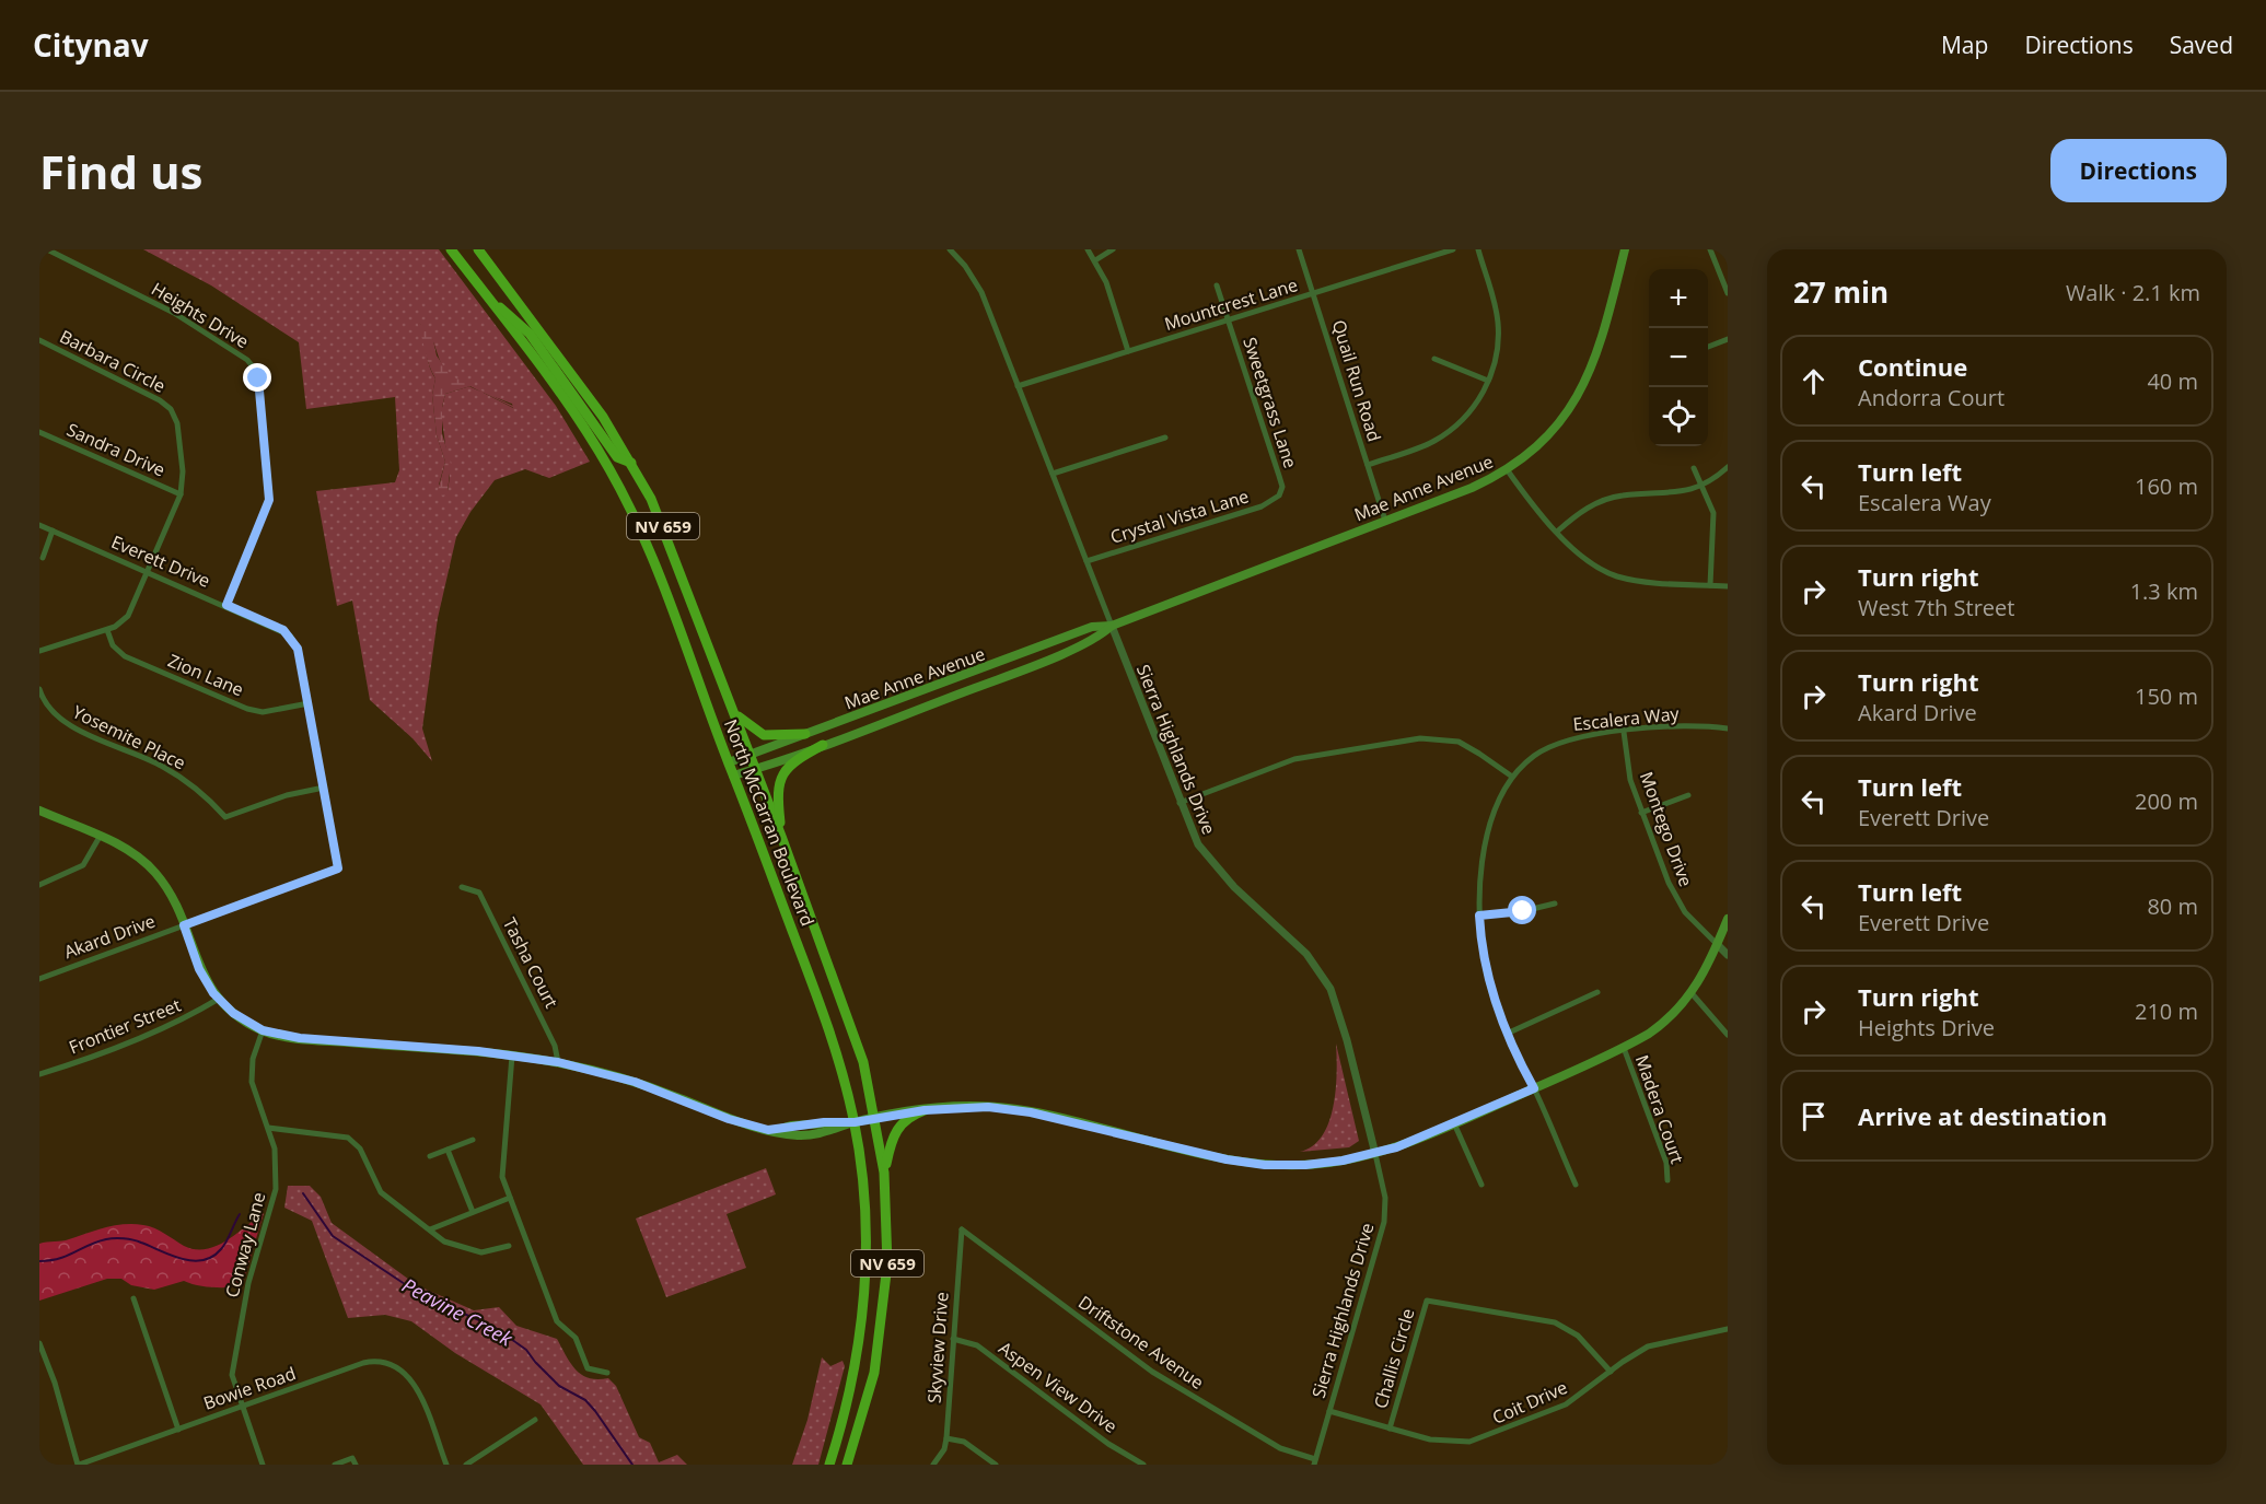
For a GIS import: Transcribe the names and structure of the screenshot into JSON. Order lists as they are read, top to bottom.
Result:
{
  "streets": {
    "main road": ["Mae Anne Avenue", "NV 659", "North McCarran Boulevard"],
    "street": [
      "Mountcrest Lane",
      "Heights Drive",
      "Barbara Circle",
      "Quail Run Road",
      "Sweetgrass Lane",
      "Sandra Drive",
      "Crystal Vista Lane",
      "Everett Drive",
      "Zion Lane",
      "Escalera Way",
      "Yosemite Place",
      "Sierra Highlands Drive",
      "Montego Drive",
      "Akard Drive",
      "Tasha Court",
      "Frontier Street",
      "Madera Court",
      "Conway Lane",
      "Driftstone Avenue",
      "Skyview Drive",
      "Challis Circle",
      "Aspen View Drive",
      "Bowie Road",
      "Coit Drive"
    ]
  },
  "crossings": [
    ["Mountcrest Lane", "Quail Run Road"],
    ["Mountcrest Lane", "Sweetgrass Lane"],
    ["Mountcrest Lane", "Sierra Highlands Drive"],
    ["Heights Drive", "Everett Drive"],
    ["Barbara Circle", "Sandra Drive"],
    ["Quail Run Road", "Mae Anne Avenue"],
    ["Sweetgrass Lane", "Crystal Vista Lane"],
    ["Mae Anne Avenue", "Sierra Highlands Drive"],
    ["Mae Anne Avenue", "North McCarran Boulevard"],
    ["Crystal Vista Lane", "Sierra Highlands Drive"],
    ["Everett Drive", "Zion Lane"],
    ["Everett Drive", "Yosemite Place"],
    ["Everett Drive", "Akard Drive"],
    ["Escalera Way", "Montego Drive"],
    ["Sierra Highlands Drive", "Driftstone Avenue"],
    ["Sierra Highlands Drive", "Coit Drive"],
    ["Conway Lane", "Bowie Road"],
    ["Driftstone Avenue", "Skyview Drive"],
    ["Skyview Drive", "Aspen View Drive"],
    ["Challis Circle", "Coit Drive"]
  ],
  "water": ["Peavine Creek"],
  "page": {
    "header": "Citynav",
    "nav": ["Map", "Directions", "Saved"],
    "buttons": "Directions",
    "title": "Find us",
    "heading": ["27 min", "Walk · 2.1 km"],
    "map_buttons": ["+", "−"],
    "list": [
      ["Continue", "Andorra Court", "40 m"],
      ["Turn left", "Escalera Way", "160 m"],
      ["Turn right", "West 7th Street", "1.3 km"],
      ["Turn right", "Akard Drive", "150 m"],
      ["Turn left", "Everett Drive", "200 m"],
      ["Turn left", "Everett Drive", "80 m"],
      ["Turn right", "Heights Drive", "210 m"],
      "Arrive at destination"
    ]
  }
}
